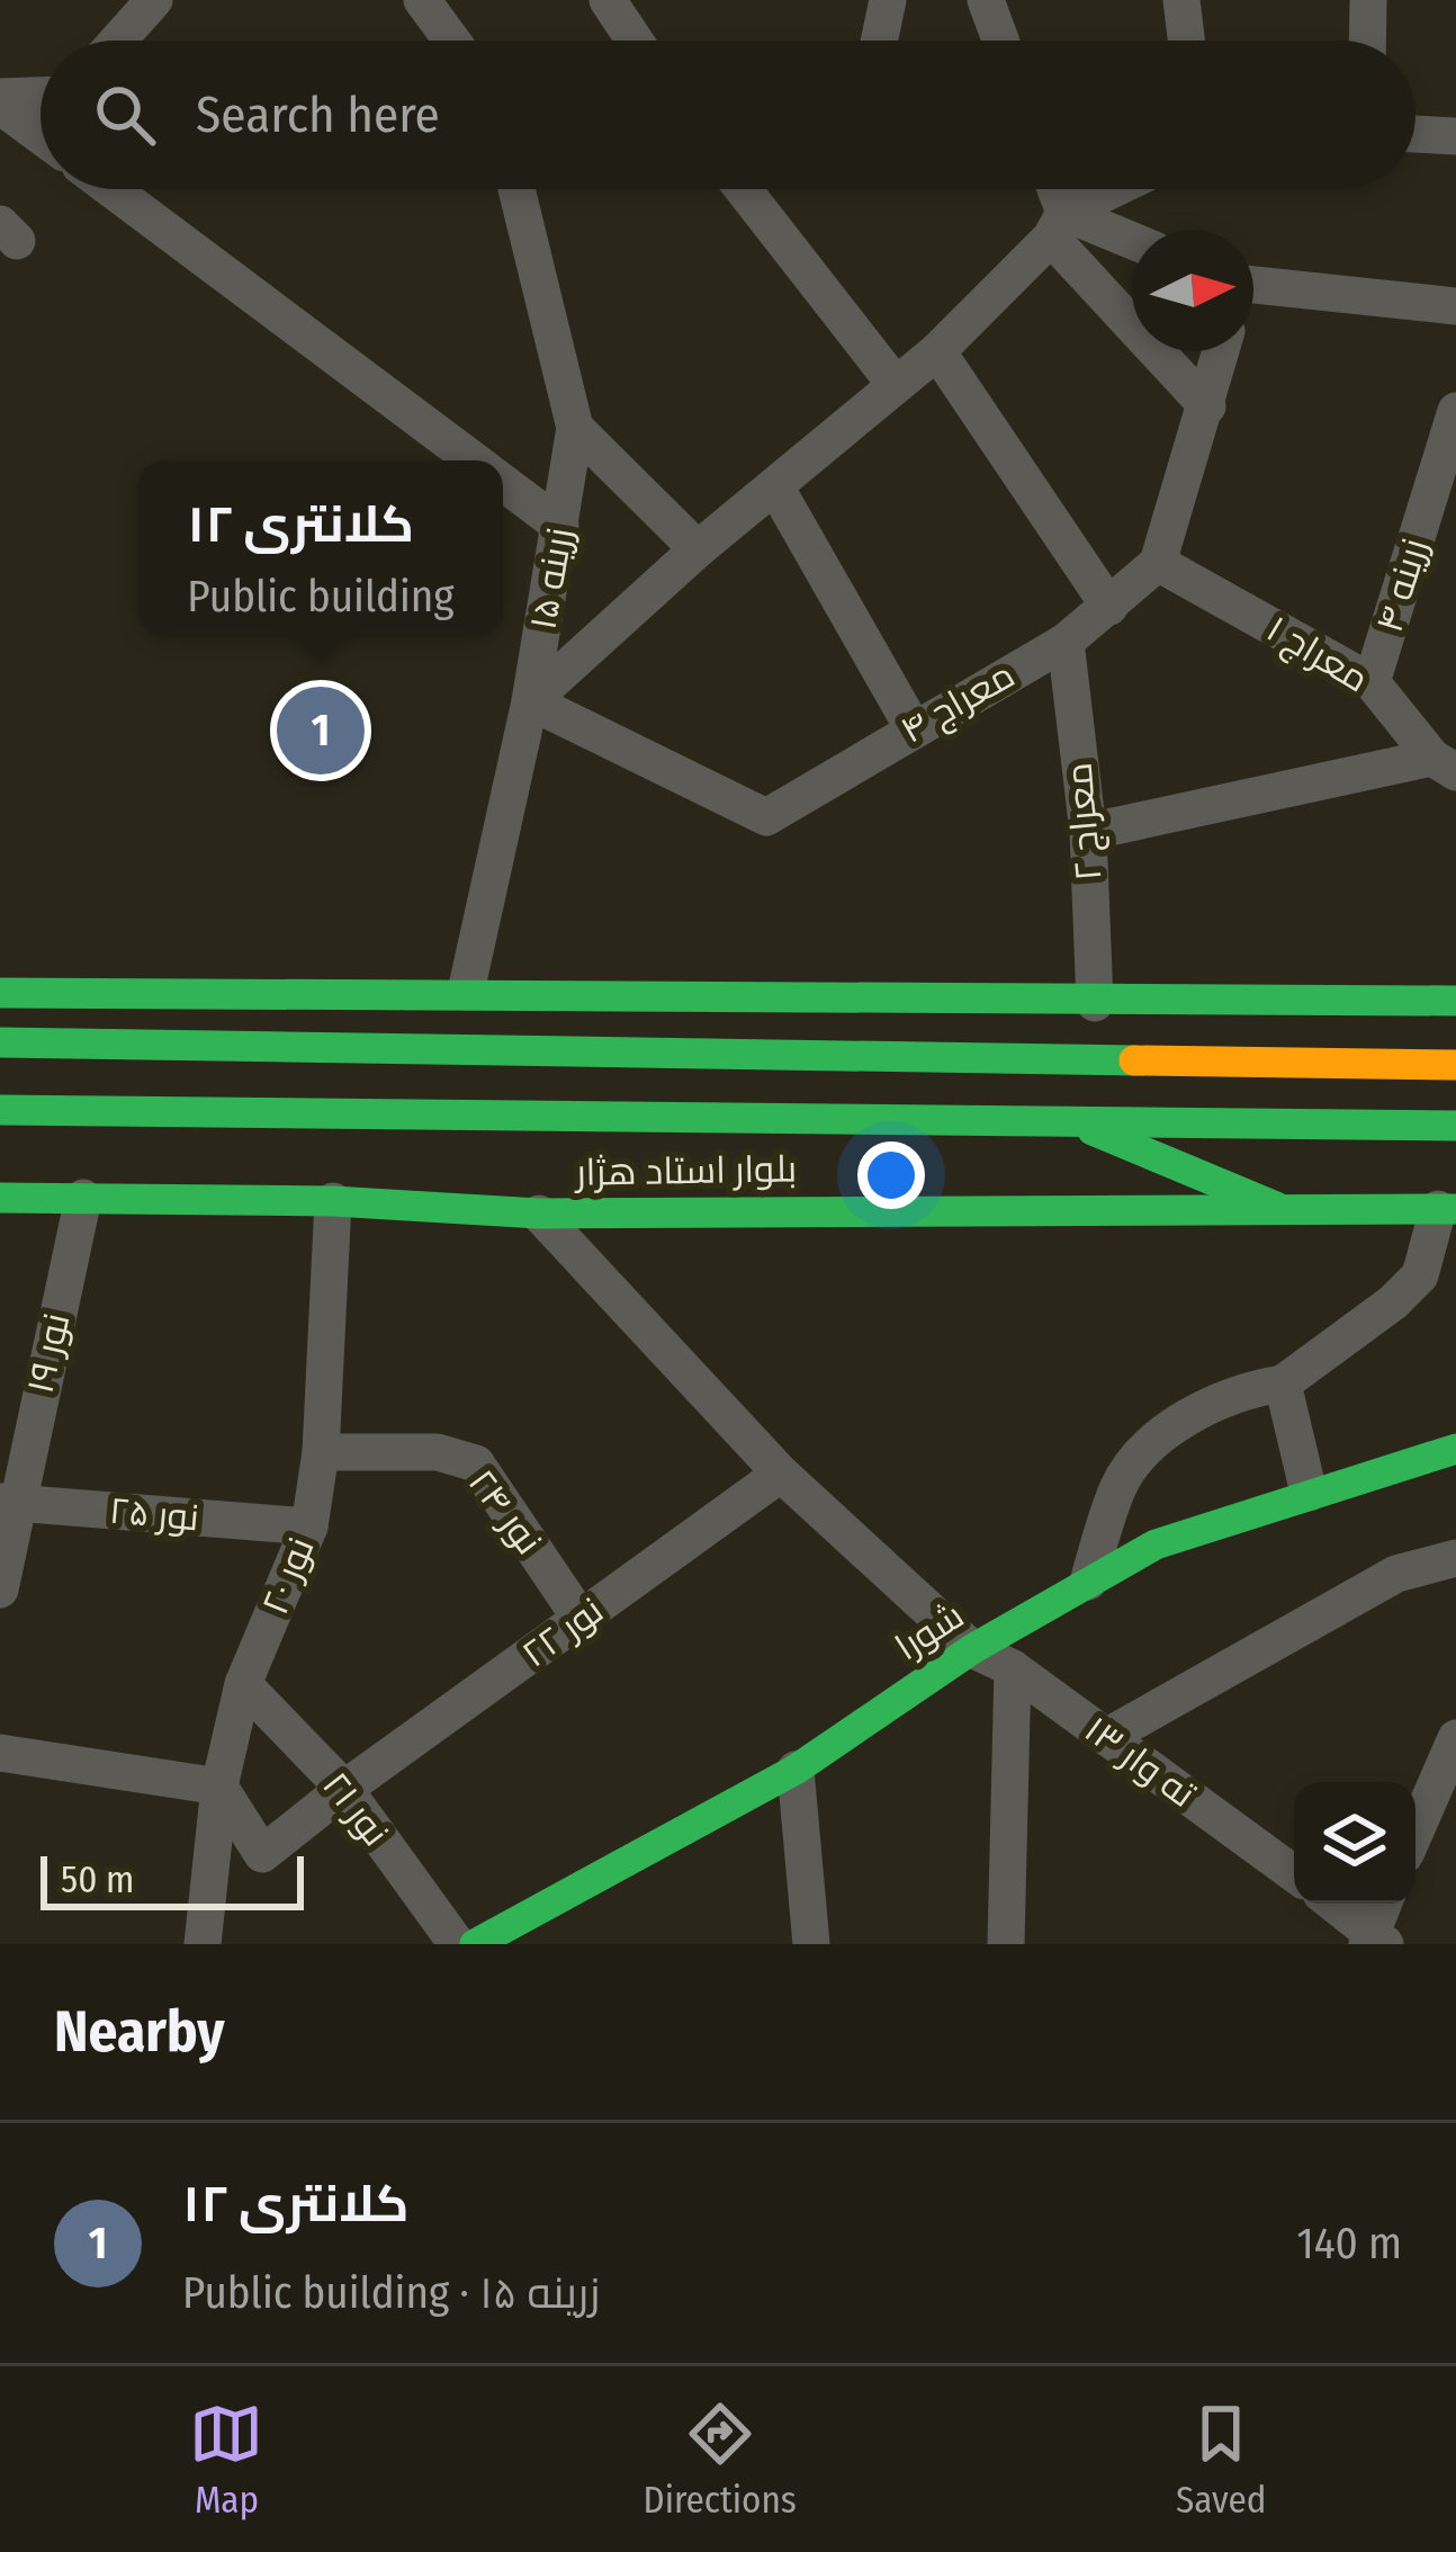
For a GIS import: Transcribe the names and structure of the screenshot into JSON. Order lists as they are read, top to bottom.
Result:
{
  "streets": {
    "main road": ["بلوار استاد هژار", "شورا"],
    "street": [
      "زرینه ۱۵",
      "زرینه ۴",
      "معراج ۱",
      "معراج ۴",
      "معراج ۲",
      "نور ۱۹",
      "نور ۲۴",
      "نور ۲۵",
      "نور ۲۰",
      "نور ۲۲",
      "ته وار ۱۳",
      "نور ۲۱"
    ]
  },
  "crossings": [
    ["زرینه ۱۵", "معراج ۴"],
    ["زرینه ۴", "معراج ۱"],
    ["معراج ۱", "معراج ۴"],
    ["معراج ۴", "معراج ۲"],
    ["بلوار استاد هژار", "نور ۱۹"],
    ["بلوار استاد هژار", "نور ۲۰"],
    ["بلوار استاد هژار", "ته وار ۱۳"],
    ["نور ۱۹", "نور ۲۵"],
    ["نور ۲۴", "نور ۲۰"],
    ["نور ۲۴", "نور ۲۲"],
    ["نور ۲۵", "نور ۲۰"],
    ["نور ۲۰", "نور ۲۲"],
    ["نور ۲۰", "نور ۲۱"],
    ["شورا", "ته وار ۱۳"],
    ["نور ۲۲", "ته وار ۱۳"],
    ["نور ۲۲", "نور ۲۱"]
  ],
  "scale_bar": "50 m",
  "north": "right",
  "page": {
    "search": "Search here",
    "popup": ["کلانتری ۱۲", "Public building"],
    "pins": "1",
    "scale": "50 m",
    "heading": "Nearby",
    "list": [
      {
        "mark": "1",
        "name": "کلانتری ۱۲",
        "note": "Public building · زرینه ۱۵",
        "value": "140 m"
      }
    ],
    "nav": ["Map", "Directions", "Saved"]
  }
}
